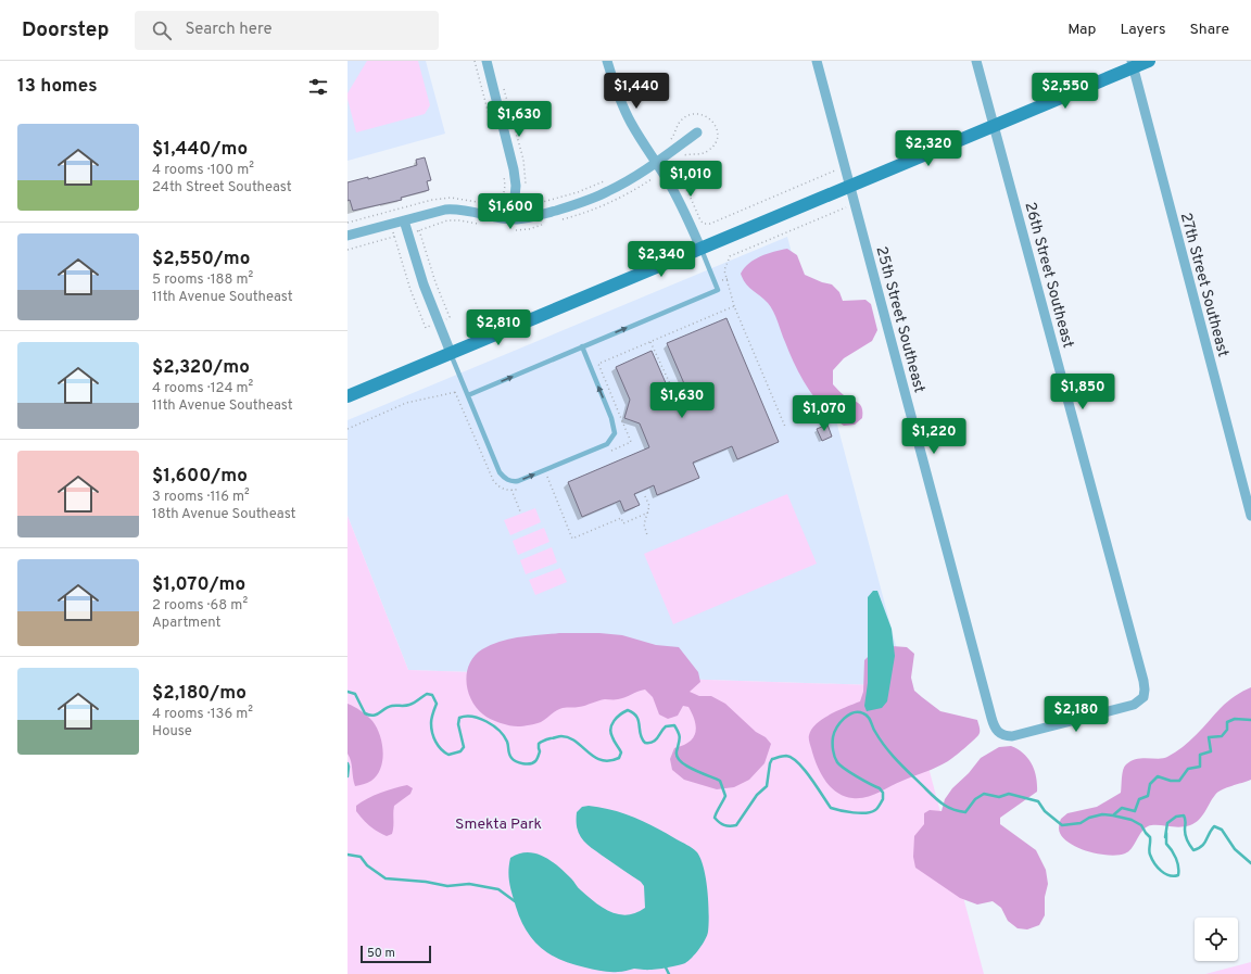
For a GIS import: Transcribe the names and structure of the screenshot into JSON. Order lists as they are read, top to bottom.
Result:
{
  "streets": {
    "street": ["26th Street Southeast", "27th Street Southeast", "25th Street Southeast"]
  },
  "crossings": [
    ["26th Street Southeast", "25th Street Southeast"]
  ],
  "parks": ["Smekta Park"],
  "scale_bar": "50 m",
  "page": {
    "header": "Doorstep",
    "search": "Search here",
    "nav": ["Map", "Layers", "Share"],
    "heading": "13 homes",
    "price": [
      "$1,440",
      "$2,550",
      "$1,630",
      "$2,320",
      "$1,010",
      "$1,600",
      "$2,340",
      "$2,810",
      "$1,850",
      "$1,630",
      "$1,070",
      "$1,220",
      "$2,180"
    ],
    "list": [
      {
        "name": "$1,440/mo",
        "note": "4 rooms · 100 m² · 24th Street Southeast"
      },
      {
        "name": "$2,550/mo",
        "note": "5 rooms · 188 m² · 11th Avenue Southeast"
      },
      {
        "name": "$2,320/mo",
        "note": "4 rooms · 124 m² · 11th Avenue Southeast"
      },
      {
        "name": "$1,600/mo",
        "note": "3 rooms · 116 m² · 18th Avenue Southeast"
      },
      {
        "name": "$1,070/mo",
        "note": "2 rooms · 68 m² · Apartment"
      },
      {
        "name": "$2,180/mo",
        "note": "4 rooms · 136 m² · House"
      }
    ],
    "scale": "50 m"
  }
}
